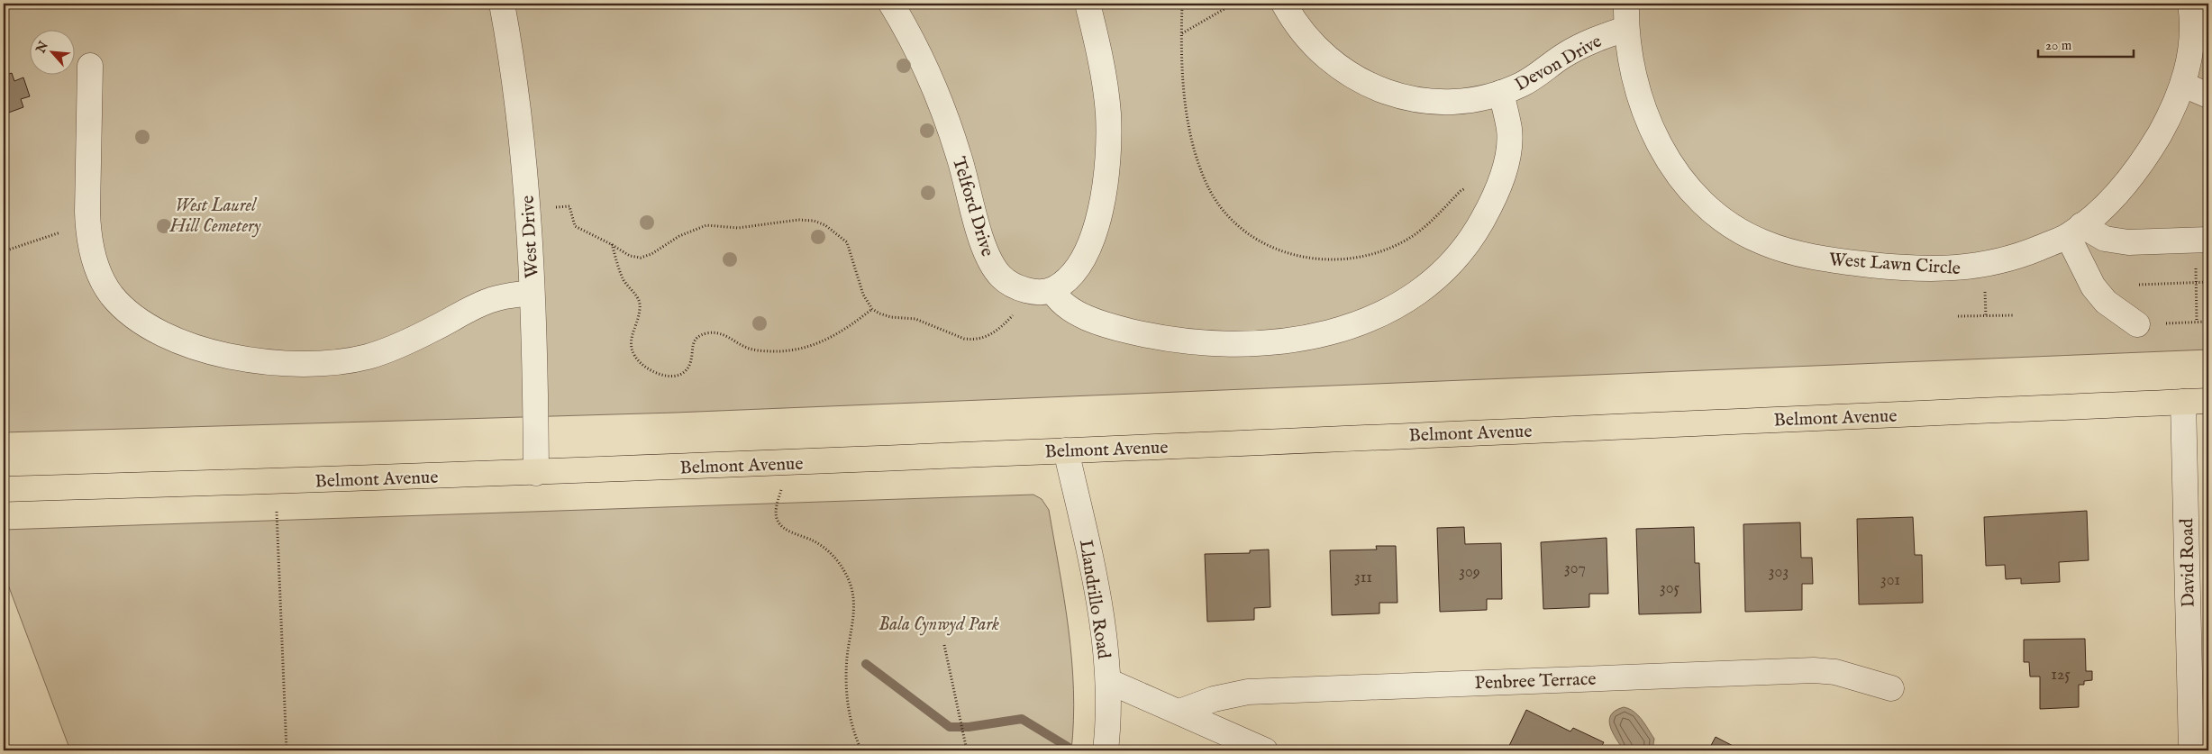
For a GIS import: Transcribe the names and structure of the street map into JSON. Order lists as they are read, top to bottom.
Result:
{
  "streets": {
    "main road": ["Belmont Avenue"],
    "street": [
      "Devon Drive",
      "Telford Drive",
      "West Drive",
      "West Lawn Circle",
      "David Road",
      "Llandrillo Road",
      "Penbree Terrace"
    ]
  },
  "crossings": [
    ["Devon Drive", "West Lawn Circle"],
    ["West Drive", "Belmont Avenue"],
    ["Belmont Avenue", "David Road"],
    ["Belmont Avenue", "Llandrillo Road"]
  ],
  "parks": ["West Laurel Hill Cemetery", "Bala Cynwyd Park"],
  "house_numbers": [
    "307",
    "309",
    "303",
    "311",
    "301",
    "305",
    "125"
  ],
  "scale_bar": "20 m",
  "north": "top left"
}
